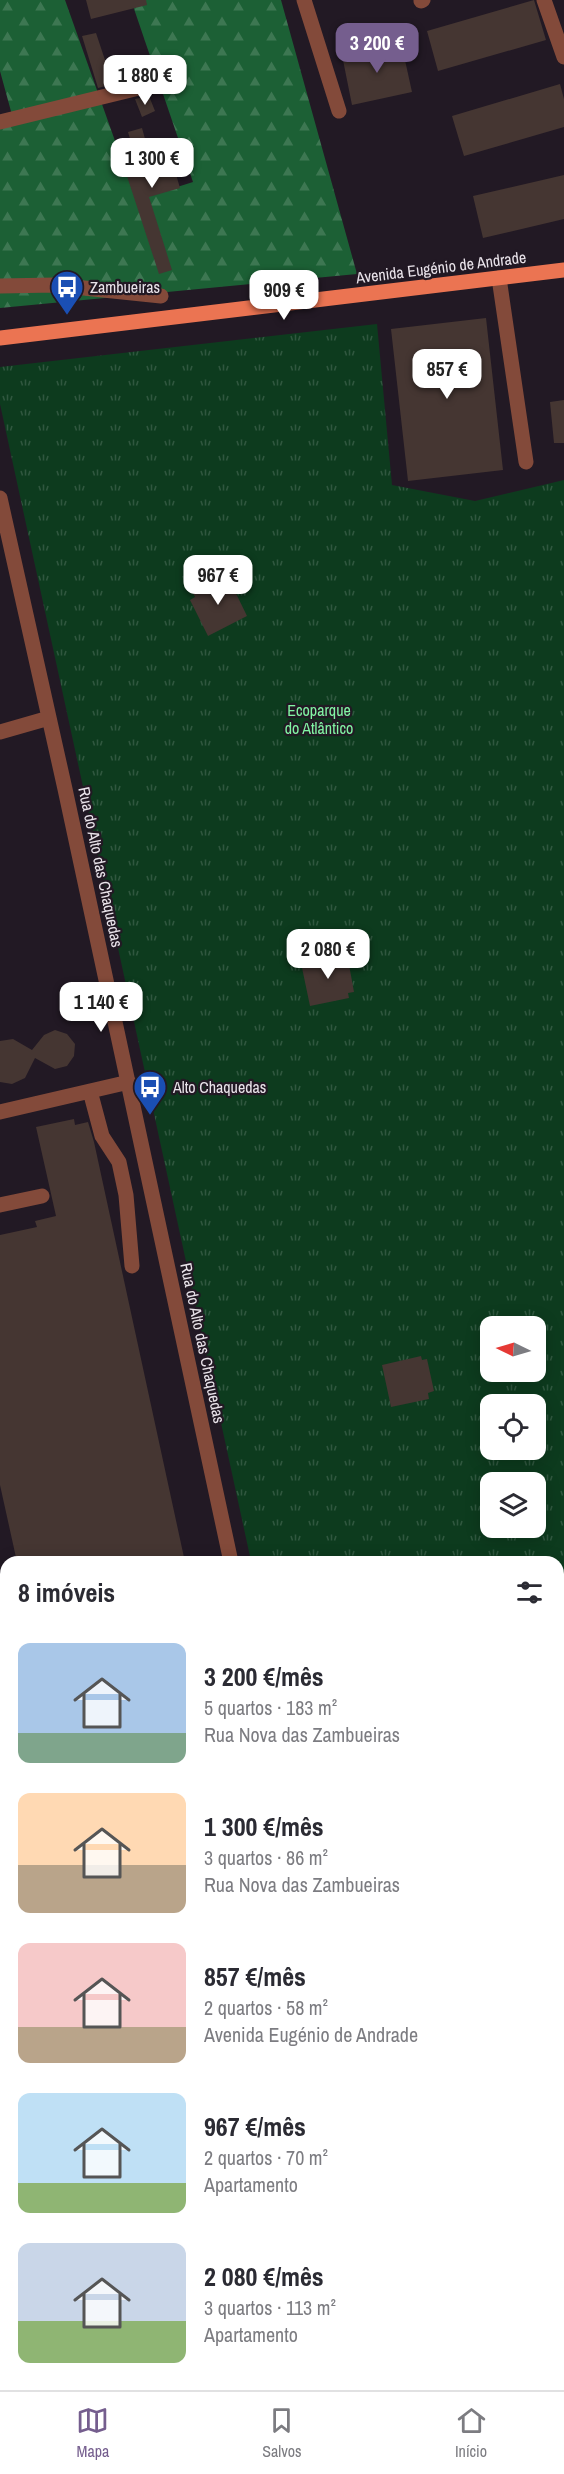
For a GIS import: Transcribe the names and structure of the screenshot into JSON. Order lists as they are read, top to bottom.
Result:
{
  "streets": {
    "main road": ["Avenida Eugénio de Andrade"],
    "street": ["Rua do Alto das Chaquedas"]
  },
  "parks": ["Ecoparque do Atlântico"],
  "places": {
    "bus stop": ["Zambueiras", "Alto Chaquedas"]
  },
  "north": "left",
  "page": {
    "price": [
      "3 200 €",
      "1 880 €",
      "1 300 €",
      "909 €",
      "857 €",
      "967 €",
      "2 080 €",
      "1 140 €"
    ],
    "heading": "8 imóveis",
    "list": [
      {
        "name": "3 200 €/mês",
        "note": "5 quartos · 183 m² · Rua Nova das Zambueiras"
      },
      {
        "name": "1 300 €/mês",
        "note": "3 quartos · 86 m² · Rua Nova das Zambueiras"
      },
      {
        "name": "857 €/mês",
        "note": "2 quartos · 58 m² · Avenida Eugénio de Andrade"
      },
      {
        "name": "967 €/mês",
        "note": "2 quartos · 70 m² · Apartamento"
      },
      {
        "name": "2 080 €/mês",
        "note": "3 quartos · 113 m² · Apartamento"
      }
    ],
    "tabs": ["Mapa", "Salvos", "Início"]
  }
}
